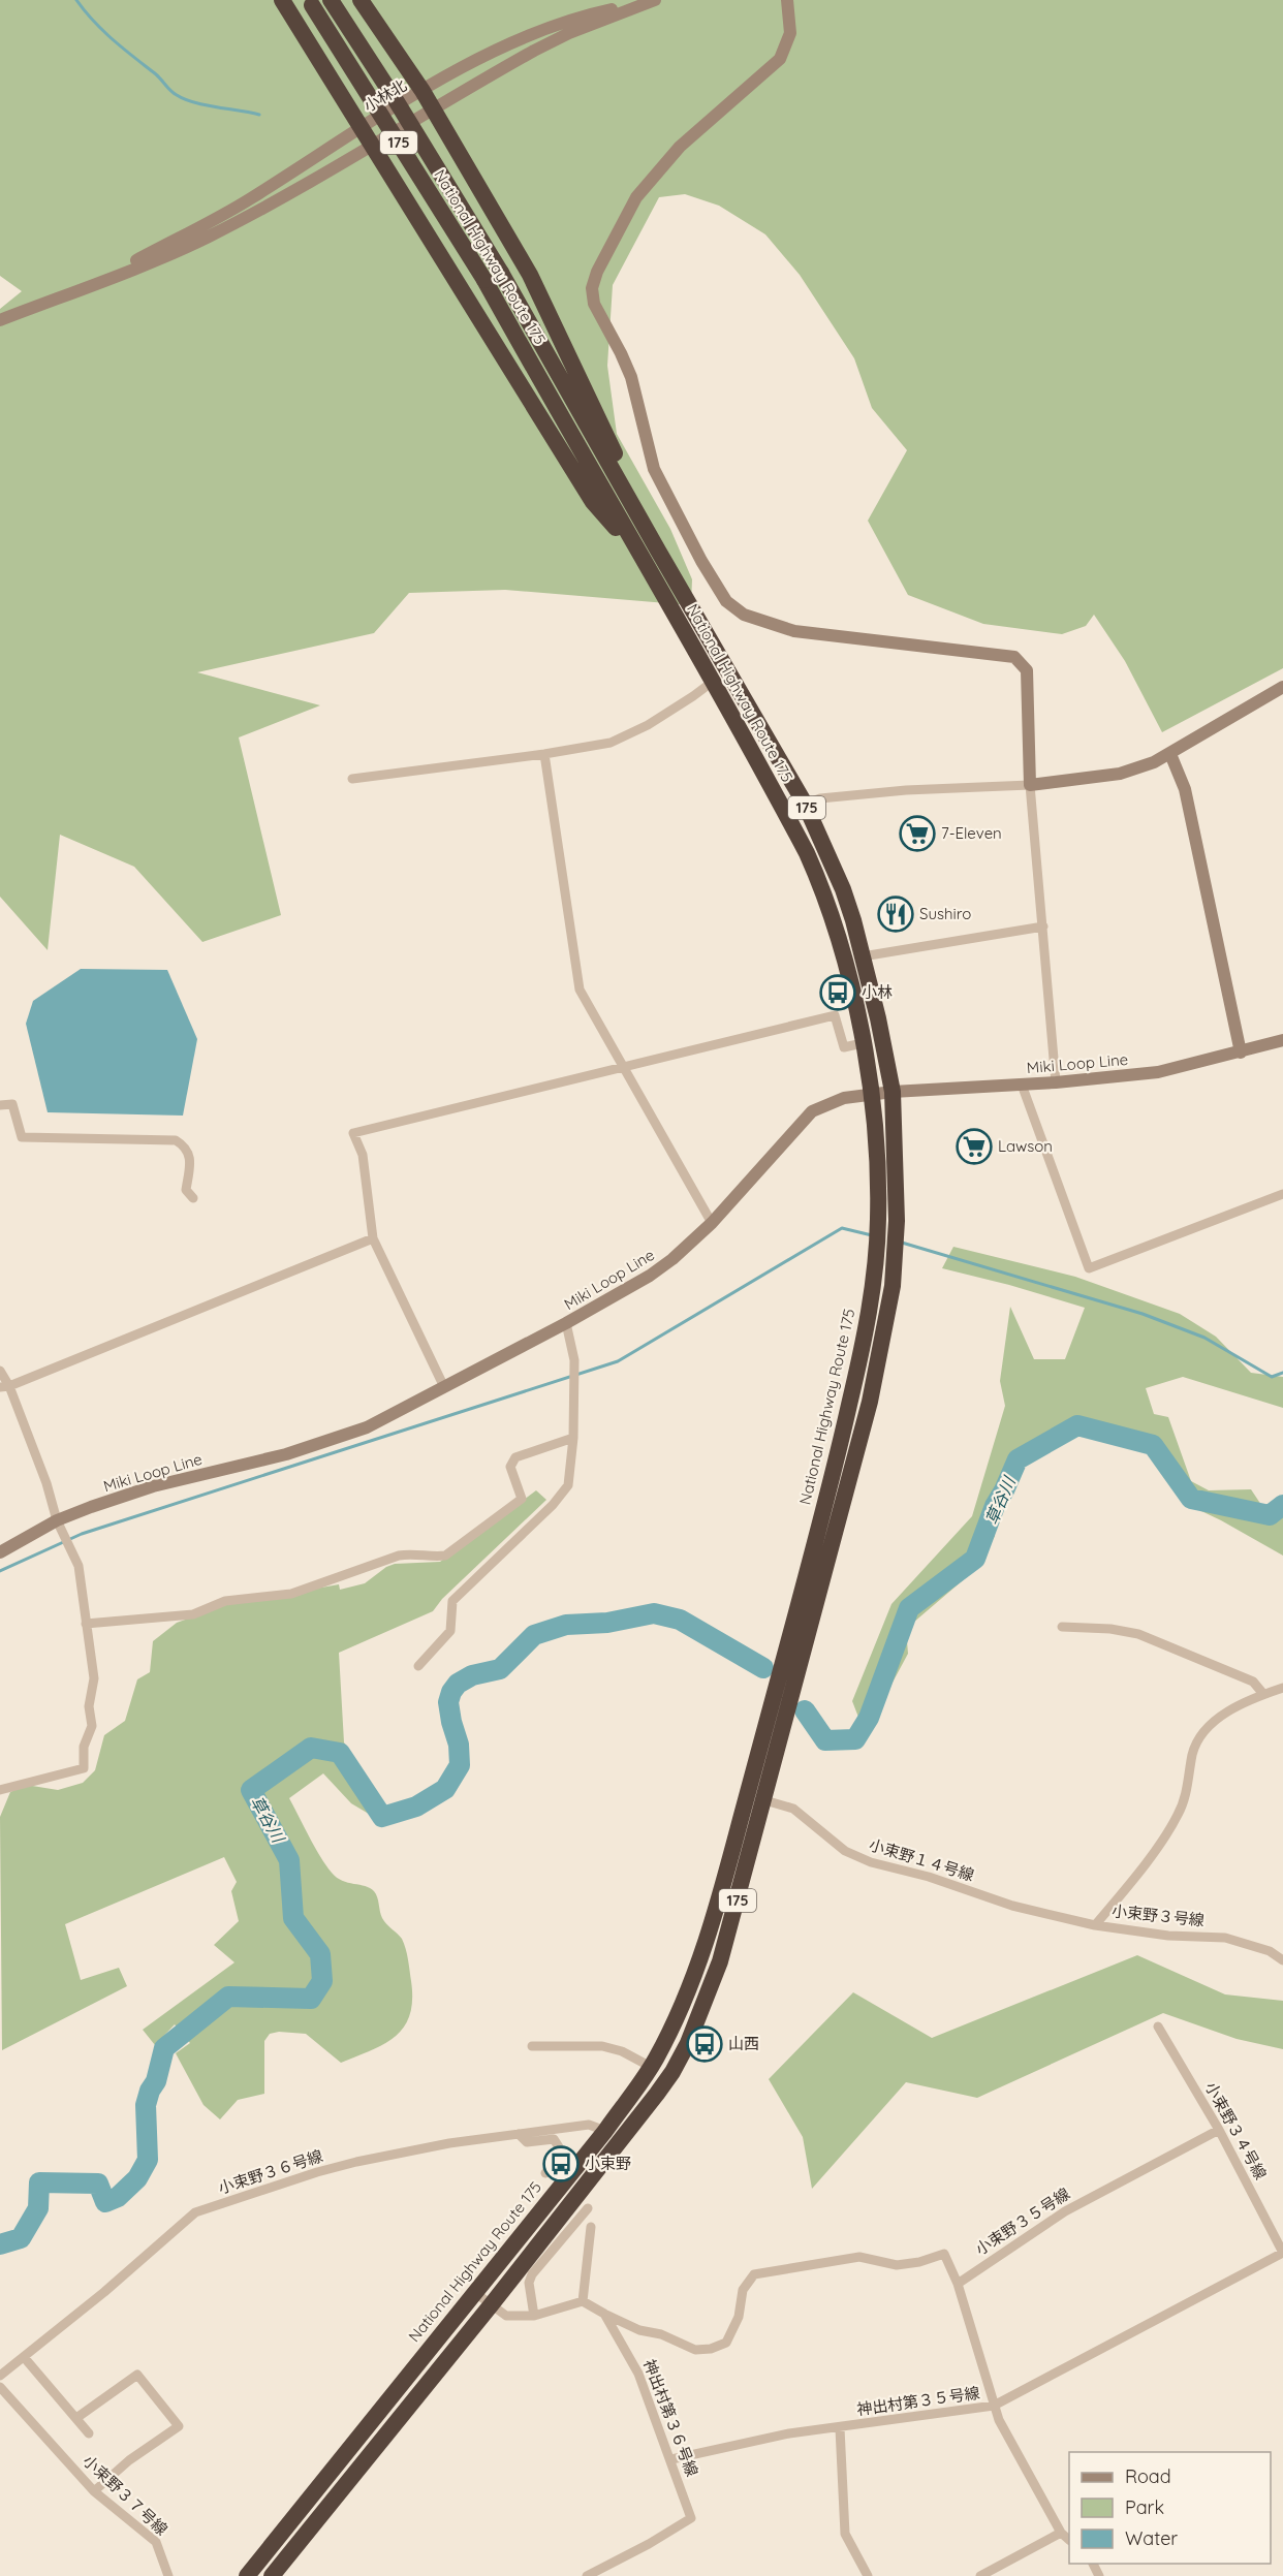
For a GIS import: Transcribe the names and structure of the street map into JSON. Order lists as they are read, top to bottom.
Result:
{
  "streets": {
    "highway": ["175", "National Highway Route 175"],
    "street": [
      "小林北",
      "Miki Loop Line",
      "小束野１４号線",
      "小束野３号線",
      "小束野３４号線",
      "小束野３６号線",
      "小束野３５号線",
      "神出村第３５号線",
      "神出村第３６号線",
      "小束野３７号線"
    ]
  },
  "crossings": [
    ["National Highway Route 175", "Miki Loop Line"],
    ["National Highway Route 175", "小束野１４号線"],
    ["National Highway Route 175", "小束野３６号線"],
    ["小束野１４号線", "小束野３号線"],
    ["小束野３４号線", "小束野３５号線"],
    ["小束野３４号線", "神出村第３５号線"],
    ["神出村第３５号線", "神出村第３６号線"]
  ],
  "water": ["草谷川"],
  "places": {
    "supermarket": ["7-Eleven", "Lawson"],
    "restaurant": ["Sushiro"],
    "bus stop": ["小林", "山西", "小束野"]
  },
  "legend": ["Road", "Park", "Water"]
}
